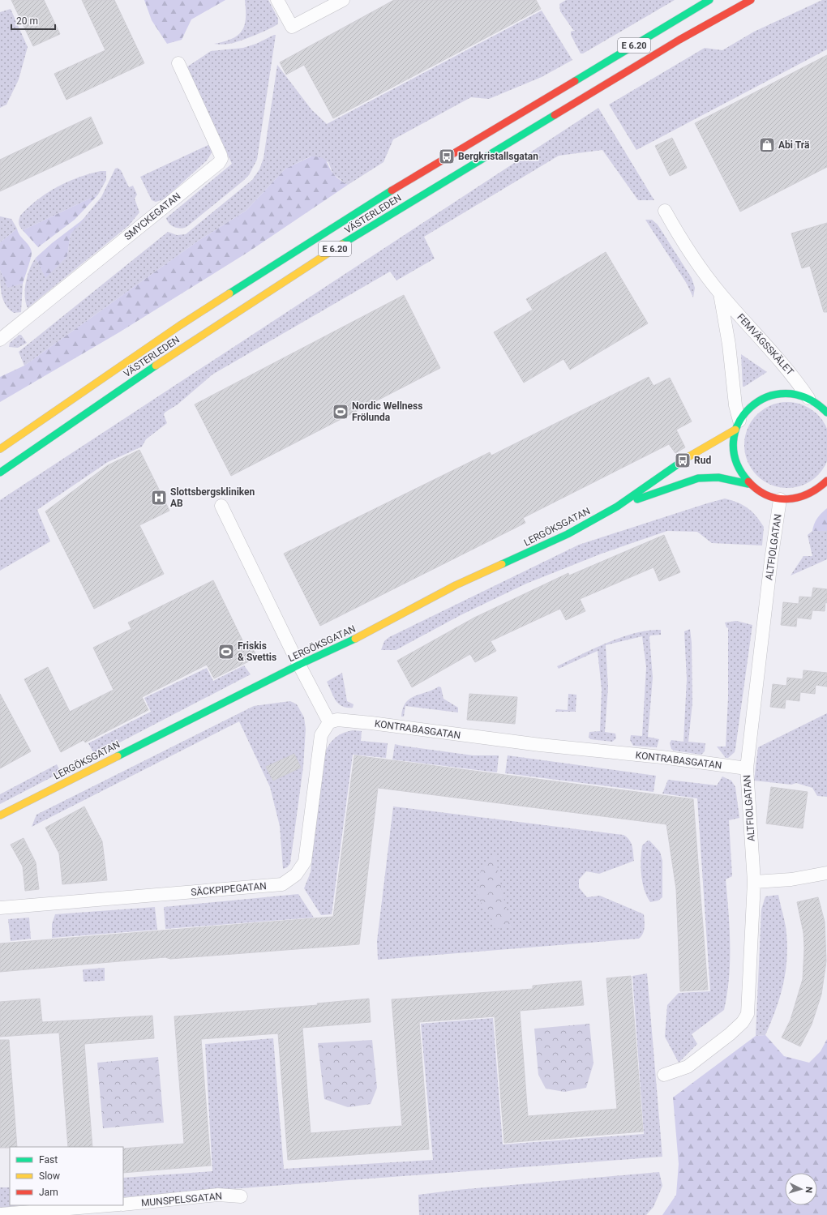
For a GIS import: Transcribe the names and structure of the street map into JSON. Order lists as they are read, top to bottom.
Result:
{
  "streets": {
    "main road": ["E 6.20", "VÄSTERLEDEN", "LERGÖKSGATAN"],
    "street": [
      "SMYCKEGATAN",
      "FEMVÄGSSKÄLET",
      "ALTFIOLGATAN",
      "KONTRABASGATAN",
      "SÄCKPIPEGATAN",
      "MUNSPELSGATAN"
    ]
  },
  "crossings": [
    ["FEMVÄGSSKÄLET", "LERGÖKSGATAN"],
    ["ALTFIOLGATAN", "KONTRABASGATAN"],
    ["KONTRABASGATAN", "SÄCKPIPEGATAN"]
  ],
  "places": {
    "shop": ["Abi Trä"],
    "bus stop": ["Bergkristallsgatan", "Rud"],
    "sports": ["Nordic Wellness Frölunda", "Friskis & Svettis"],
    "hospital": ["Slottsbergskliniken AB"]
  },
  "legend": ["Fast", "Slow", "Jam"],
  "scale_bar": "20 m",
  "north": "right"
}
